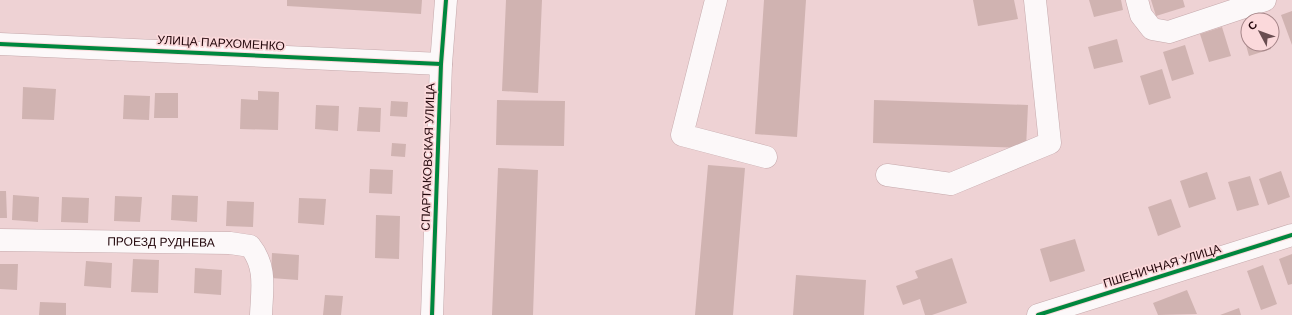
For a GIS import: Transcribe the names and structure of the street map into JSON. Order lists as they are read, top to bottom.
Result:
{
  "streets": {
    "street": [
      "УЛИЦА ПАРХОМЕНКО",
      "СПАРТАКОВСКАЯ УЛИЦА",
      "ПРОЕЗД РУДНЕВА",
      "ПШЕНИЧНАЯ УЛИЦА"
    ]
  },
  "crossings": [
    ["УЛИЦА ПАРХОМЕНКО", "СПАРТАКОВСКАЯ УЛИЦА"]
  ],
  "north": "top left"
}
